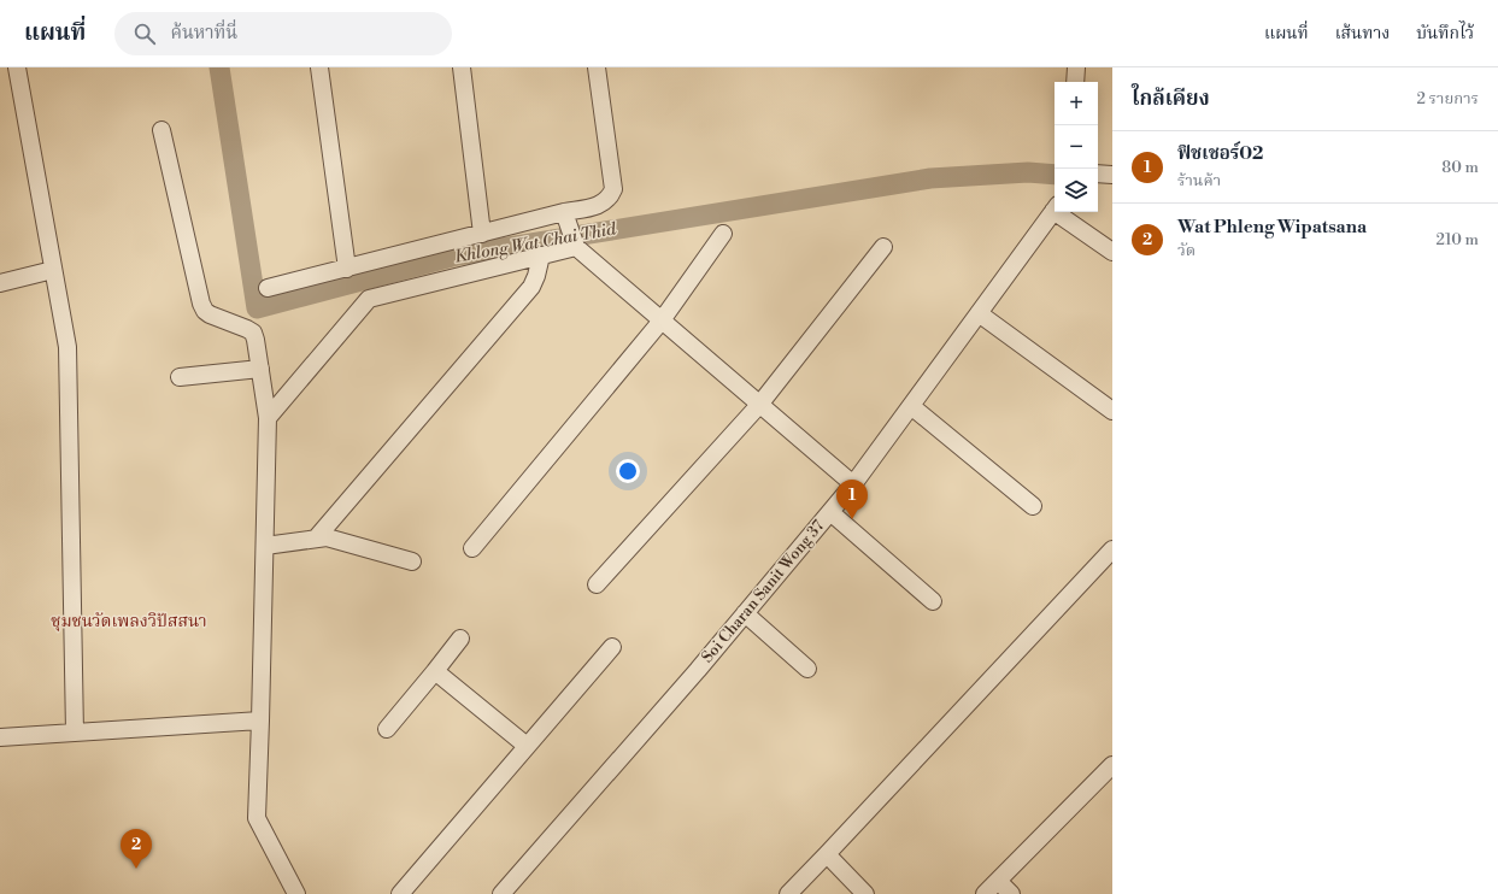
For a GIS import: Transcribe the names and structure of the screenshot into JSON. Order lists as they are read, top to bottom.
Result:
{
  "streets": {
    "street": ["Soi Charan Sanit Wong 37"]
  },
  "districts": ["ชุมชนวัดเพลงวิปัสสนา"],
  "water": ["Khlong Wat Chai Thid"],
  "page": {
    "header": "แผนที่",
    "search": "ค้นหาที่นี่",
    "nav": ["แผนที่", "เส้นทาง", "บันทึกไว้"],
    "heading": ["ใกล้เคียง", "2 รายการ"],
    "map_buttons": ["+", "−"],
    "list": [
      {
        "mark": "1",
        "name": "ฟิชเชอร์02",
        "note": "ร้านค้า",
        "value": "80 m"
      },
      {
        "mark": "2",
        "name": "Wat Phleng Wipatsana",
        "note": "วัด",
        "value": "210 m"
      }
    ],
    "pins": ["1", "2"]
  }
}
